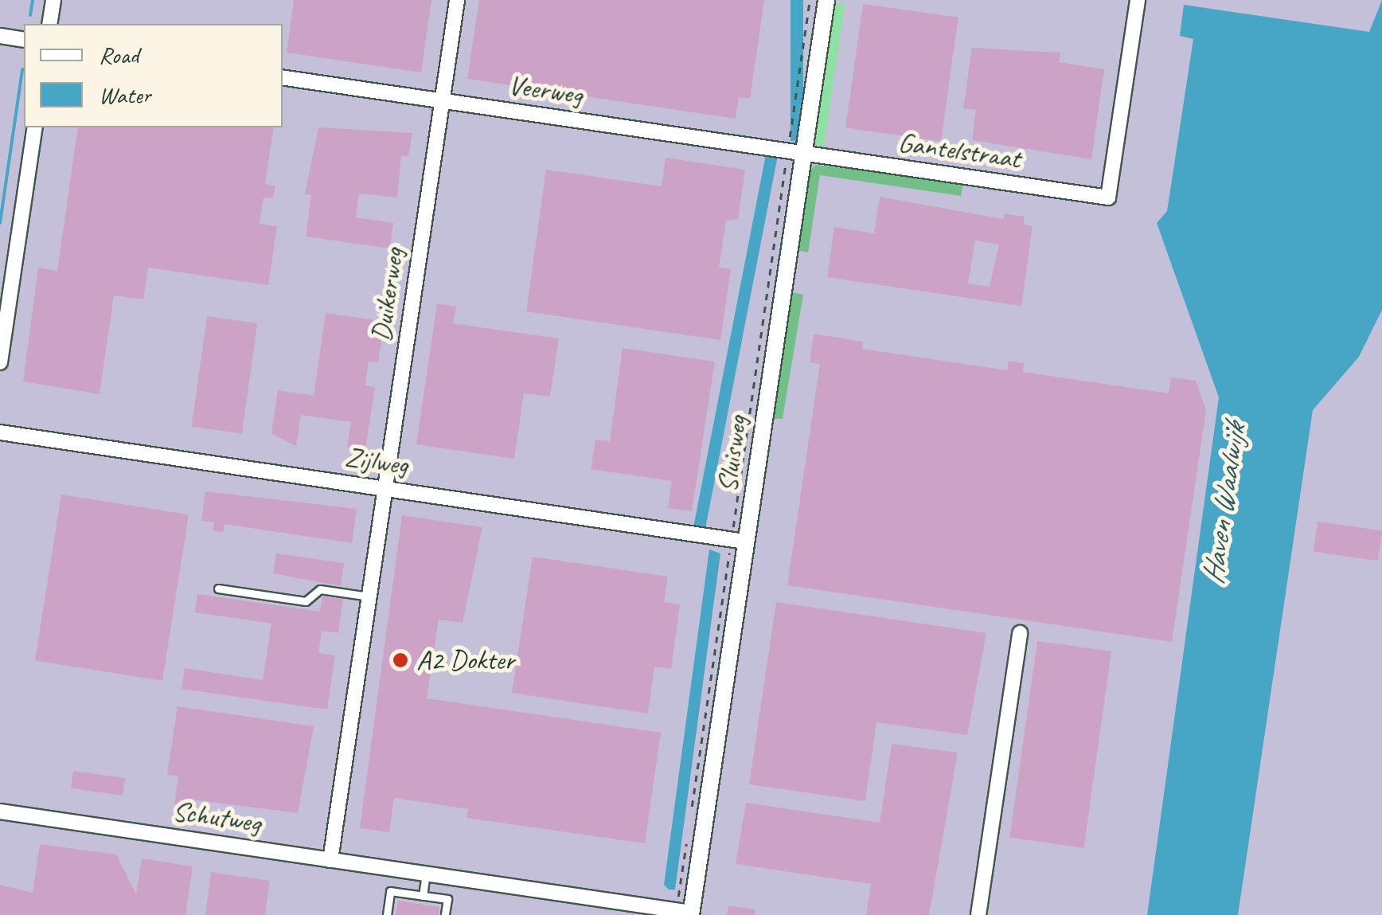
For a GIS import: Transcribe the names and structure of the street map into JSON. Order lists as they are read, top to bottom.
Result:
{
  "streets": {
    "street": [
      "Veerweg",
      "Gantelstraat",
      "Duikerweg",
      "Sluisweg",
      "Zijlweg",
      "Schutweg"
    ]
  },
  "crossings": [
    ["Veerweg", "Gantelstraat"],
    ["Veerweg", "Duikerweg"],
    ["Veerweg", "Sluisweg"],
    ["Gantelstraat", "Sluisweg"],
    ["Duikerweg", "Zijlweg"],
    ["Duikerweg", "Schutweg"],
    ["Sluisweg", "Zijlweg"],
    ["Sluisweg", "Schutweg"]
  ],
  "water": ["Haven Waalwijk"],
  "places": ["A2 Dokter"],
  "legend": ["Road", "Water"]
}
